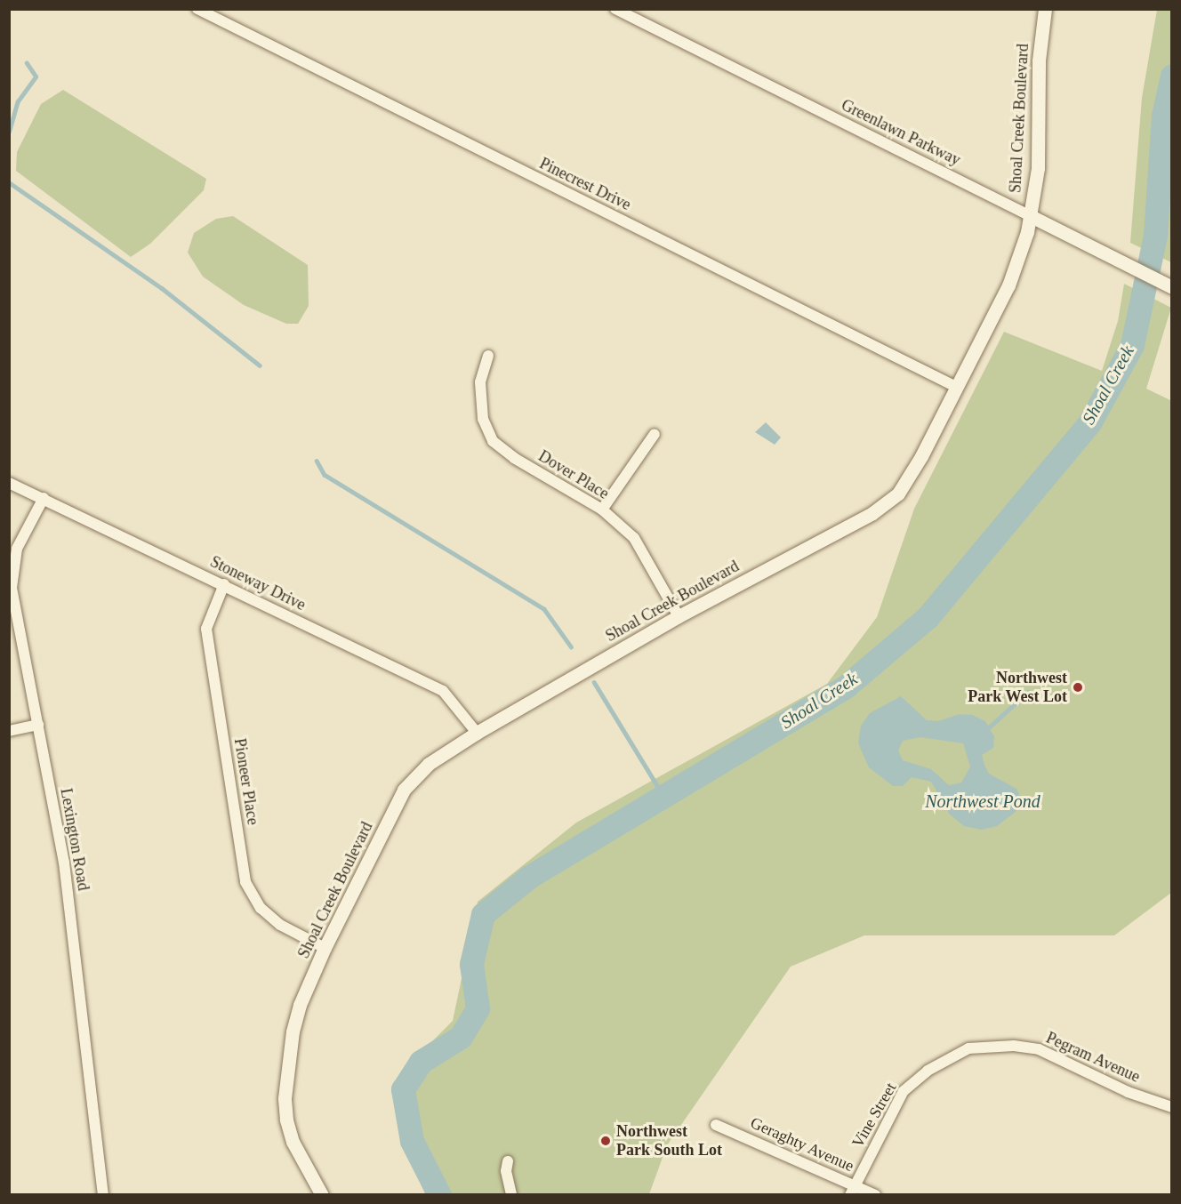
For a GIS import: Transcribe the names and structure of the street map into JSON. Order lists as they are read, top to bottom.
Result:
{
  "streets": {
    "street": [
      "Shoal Creek Boulevard",
      "Greenlawn Parkway",
      "Pinecrest Drive",
      "Dover Place",
      "Stoneway Drive",
      "Pioneer Place",
      "Lexington Road",
      "Pegram Avenue",
      "Vine Street",
      "Geraghty Avenue"
    ]
  },
  "crossings": [
    ["Shoal Creek Boulevard", "Greenlawn Parkway"],
    ["Shoal Creek Boulevard", "Pinecrest Drive"],
    ["Shoal Creek Boulevard", "Dover Place"],
    ["Shoal Creek Boulevard", "Stoneway Drive"],
    ["Shoal Creek Boulevard", "Pioneer Place"],
    ["Stoneway Drive", "Pioneer Place"],
    ["Stoneway Drive", "Lexington Road"],
    ["Pegram Avenue", "Vine Street"],
    ["Vine Street", "Geraghty Avenue"]
  ],
  "water": ["Shoal Creek", "Northwest Pond"],
  "places": ["Northwest Park West Lot", "Northwest Park South Lot"]
}
